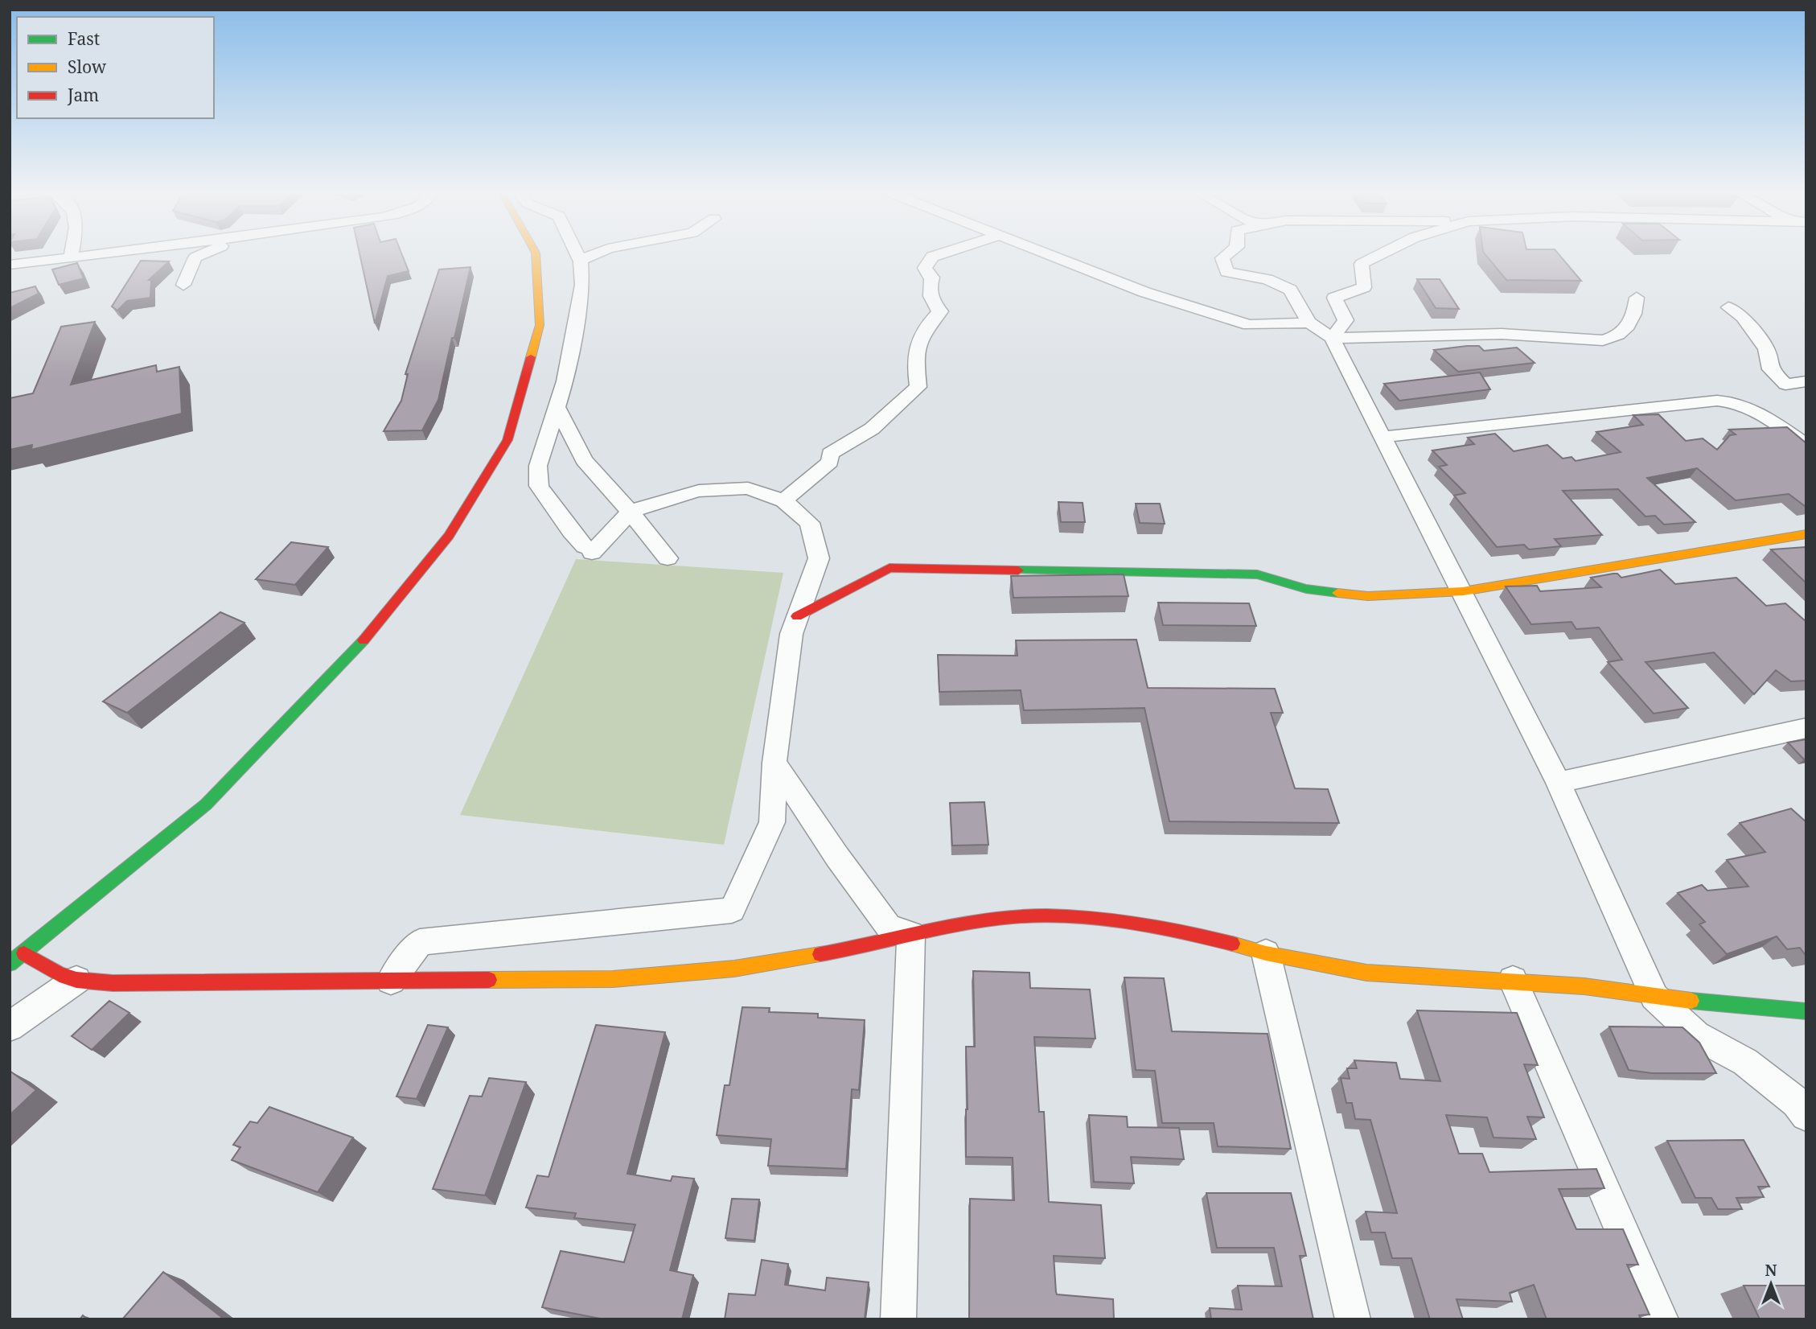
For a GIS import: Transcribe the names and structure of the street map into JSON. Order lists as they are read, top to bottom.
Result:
{
  "legend": ["Fast", "Slow", "Jam"],
  "north": "top"
}
